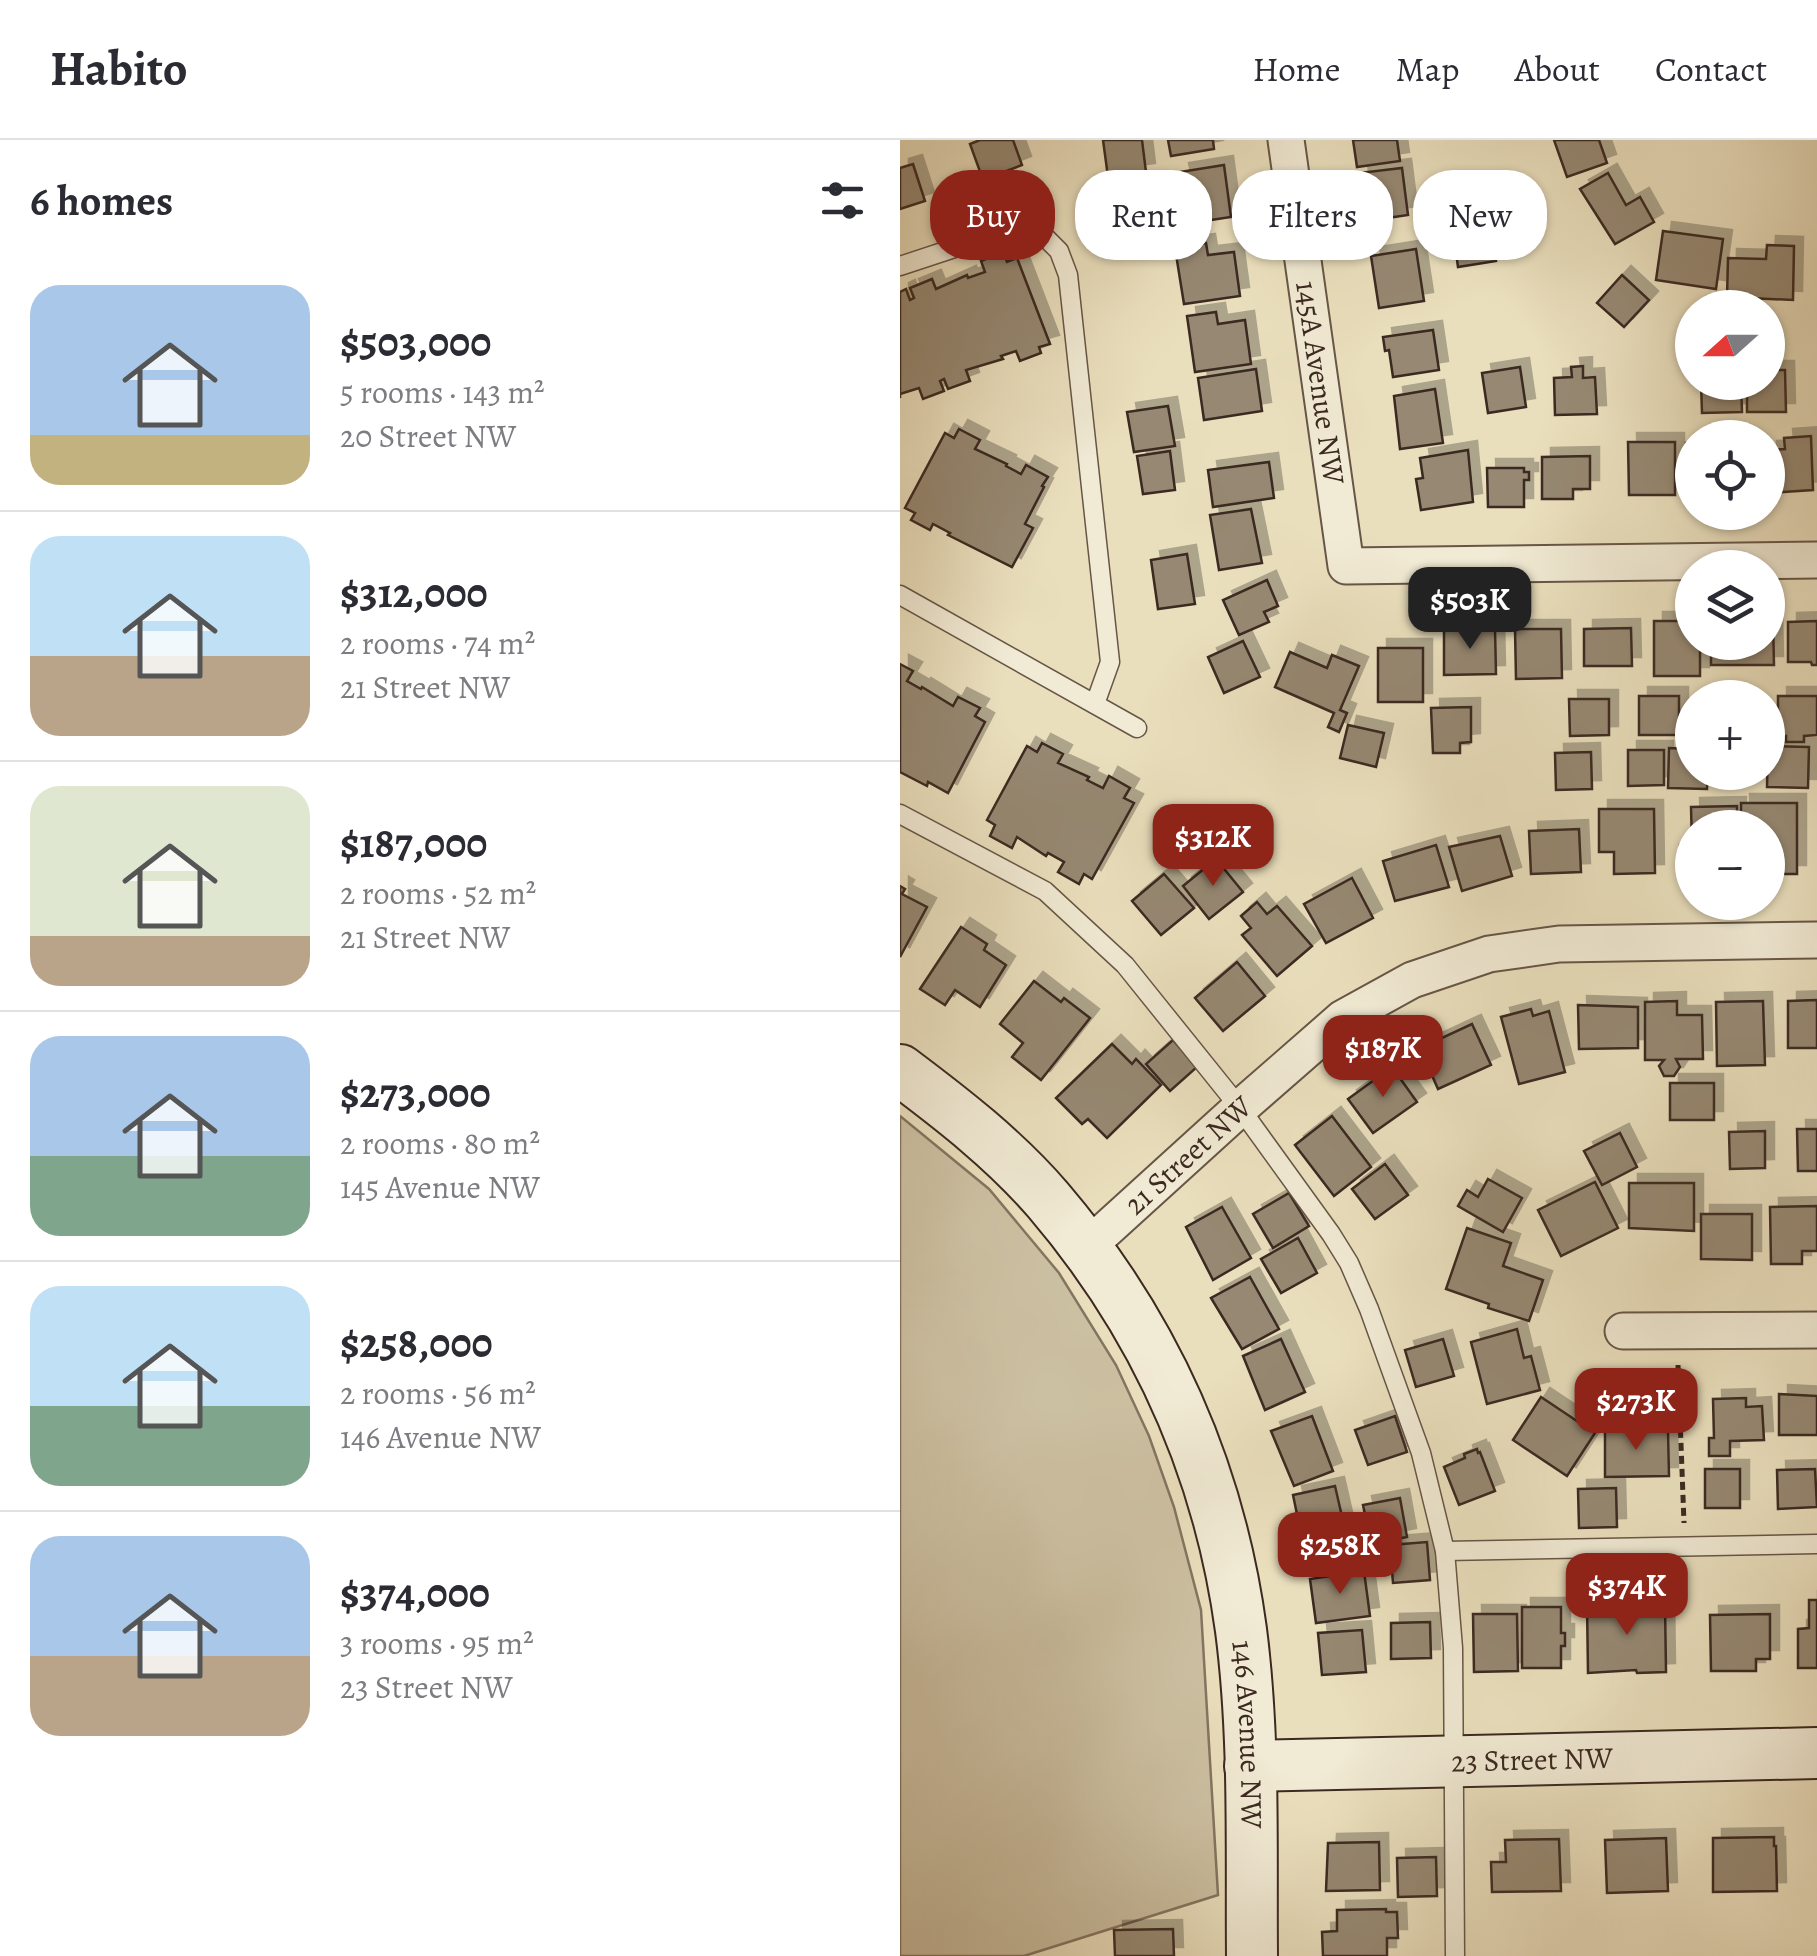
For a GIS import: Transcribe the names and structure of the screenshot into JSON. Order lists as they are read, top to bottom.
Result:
{
  "streets": {
    "street": [
      "145A Avenue NW",
      "21 Street NW",
      "146 Avenue NW",
      "23 Street NW"
    ]
  },
  "crossings": [
    ["21 Street NW", "146 Avenue NW"],
    ["146 Avenue NW", "23 Street NW"]
  ],
  "north": "left",
  "page": {
    "header": "Habito",
    "nav": [
      "Home",
      "Map",
      "About",
      "Contact"
    ],
    "heading": "6 homes",
    "chip": [
      "Buy",
      "Rent",
      "Filters",
      "New"
    ],
    "list": [
      {
        "name": "$503,000",
        "note": "5 rooms · 143 m² · 20 Street NW"
      },
      {
        "name": "$312,000",
        "note": "2 rooms · 74 m² · 21 Street NW"
      },
      {
        "name": "$187,000",
        "note": "2 rooms · 52 m² · 21 Street NW"
      },
      {
        "name": "$273,000",
        "note": "2 rooms · 80 m² · 145 Avenue NW"
      },
      {
        "name": "$258,000",
        "note": "2 rooms · 56 m² · 146 Avenue NW"
      },
      {
        "name": "$374,000",
        "note": "3 rooms · 95 m² · 23 Street NW"
      }
    ],
    "map_buttons": ["+", "−"],
    "price": [
      "$503K",
      "$312K",
      "$187K",
      "$273K",
      "$258K",
      "$374K"
    ]
  }
}
